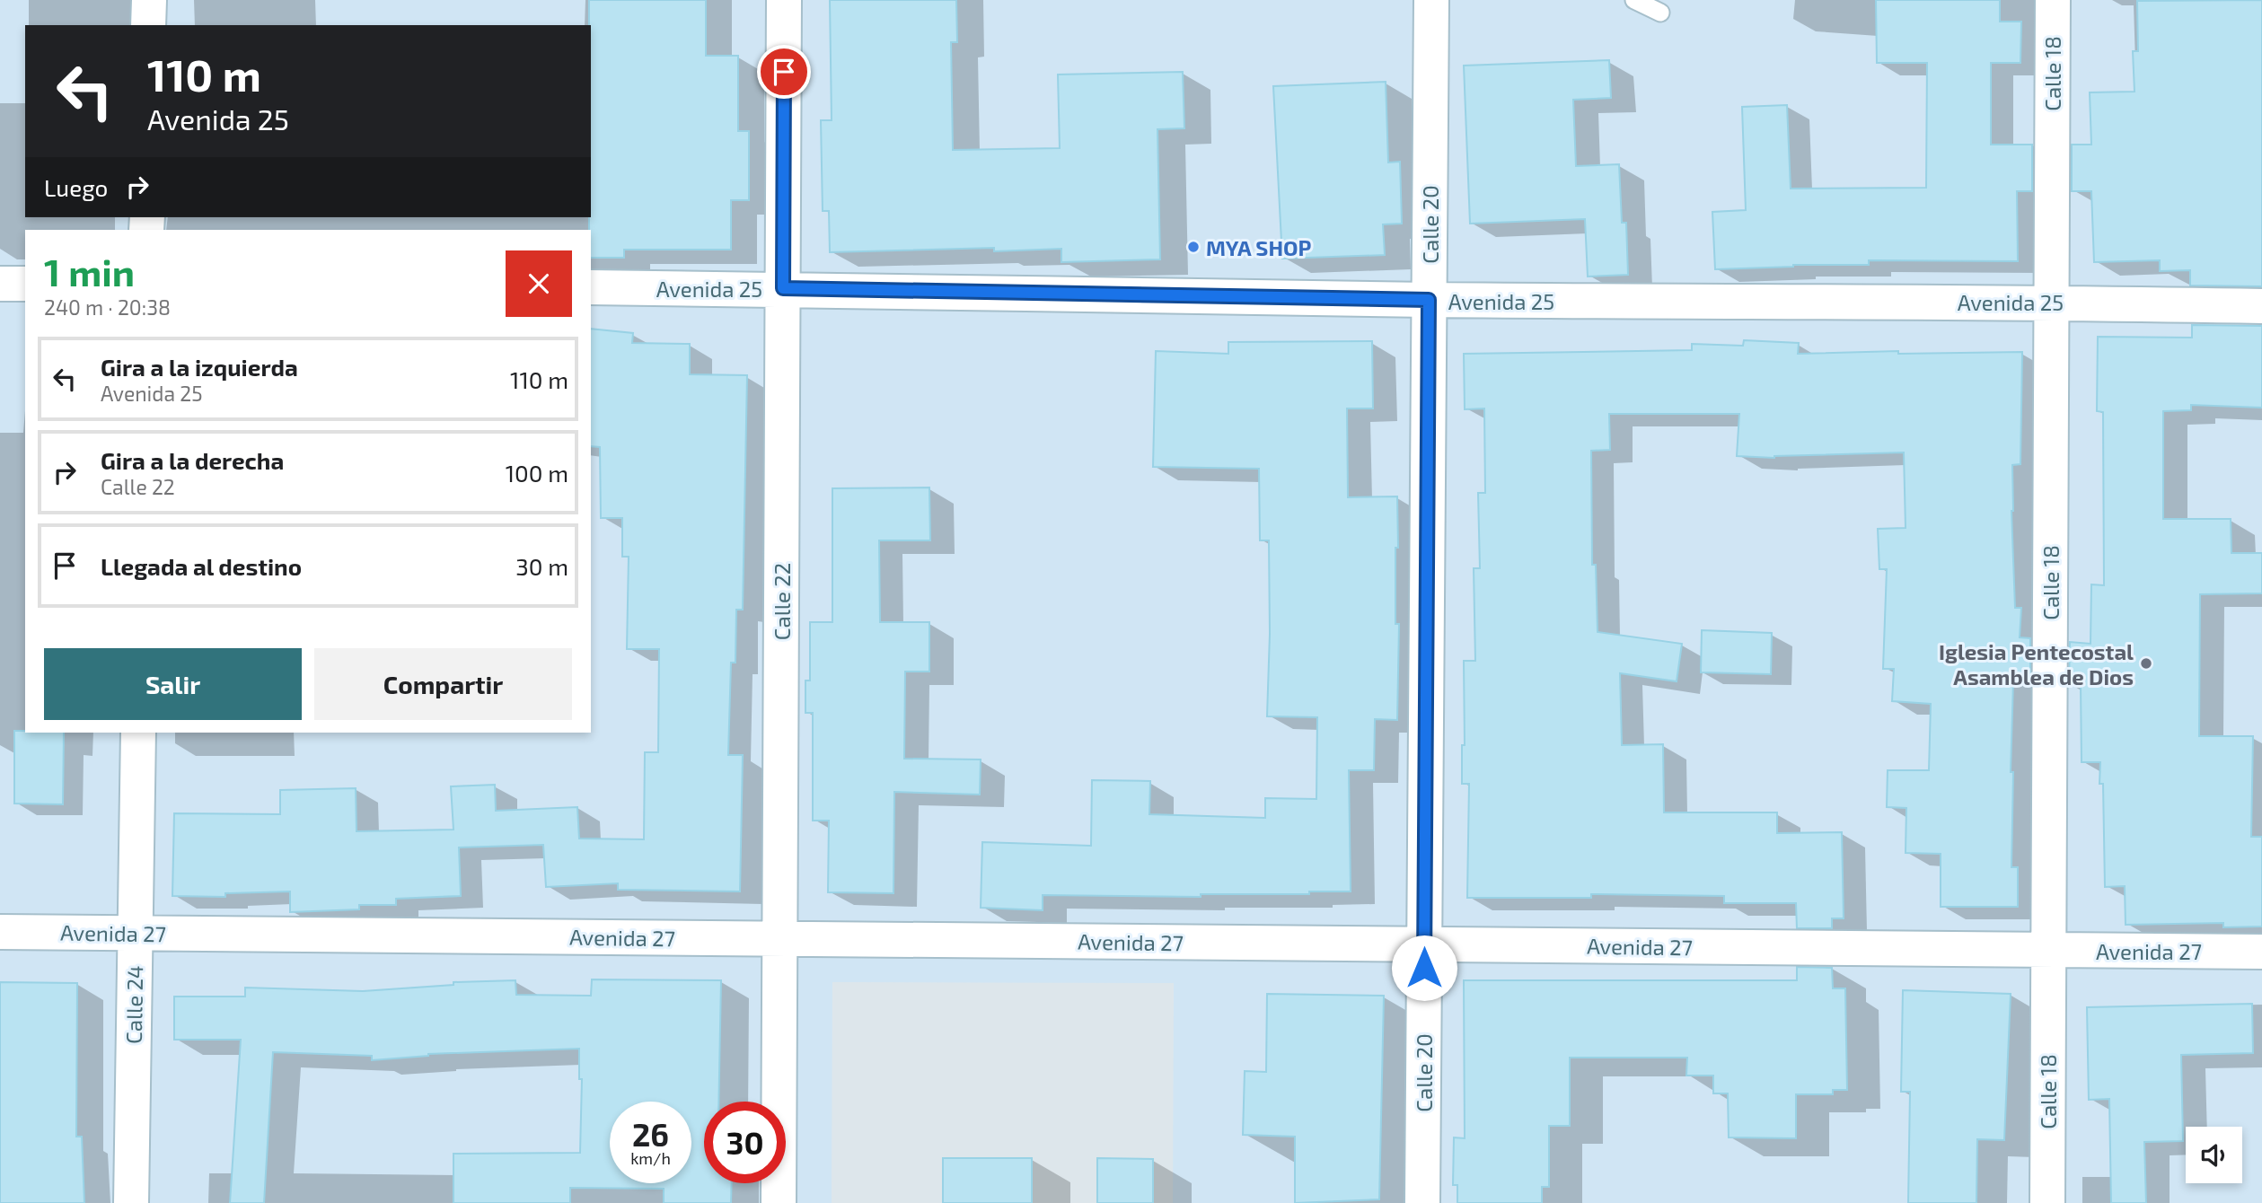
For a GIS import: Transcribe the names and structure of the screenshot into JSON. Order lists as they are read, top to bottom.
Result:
{
  "streets": {
    "street": [
      "Calle 18",
      "Calle 20",
      "Avenida 25",
      "Calle 22",
      "Avenida 27",
      "Calle 24"
    ]
  },
  "crossings": [
    ["Calle 18", "Avenida 25"],
    ["Calle 18", "Avenida 27"],
    ["Calle 20", "Avenida 25"],
    ["Calle 20", "Avenida 27"],
    ["Avenida 25", "Calle 22"],
    ["Calle 22", "Avenida 27"],
    ["Avenida 27", "Calle 24"]
  ],
  "places": ["MYA SHOP", "Iglesia Pentecostal Asamblea de Dios"],
  "page": {
    "turn": ["110 m", "Avenida 25"],
    "then": "Luego",
    "heading": ["1 min", "240 m · 20:38"],
    "list": [
      {
        "name": "Gira a la izquierda",
        "note": "Avenida 25",
        "value": "110 m"
      },
      {
        "name": "Gira a la derecha",
        "note": "Calle 22",
        "value": "100 m"
      },
      {
        "name": "Llegada al destino",
        "value": "30 m"
      }
    ],
    "buttons": ["Salir", "Compartir"],
    "speed": "26 km/h",
    "limit": "30"
  }
}
